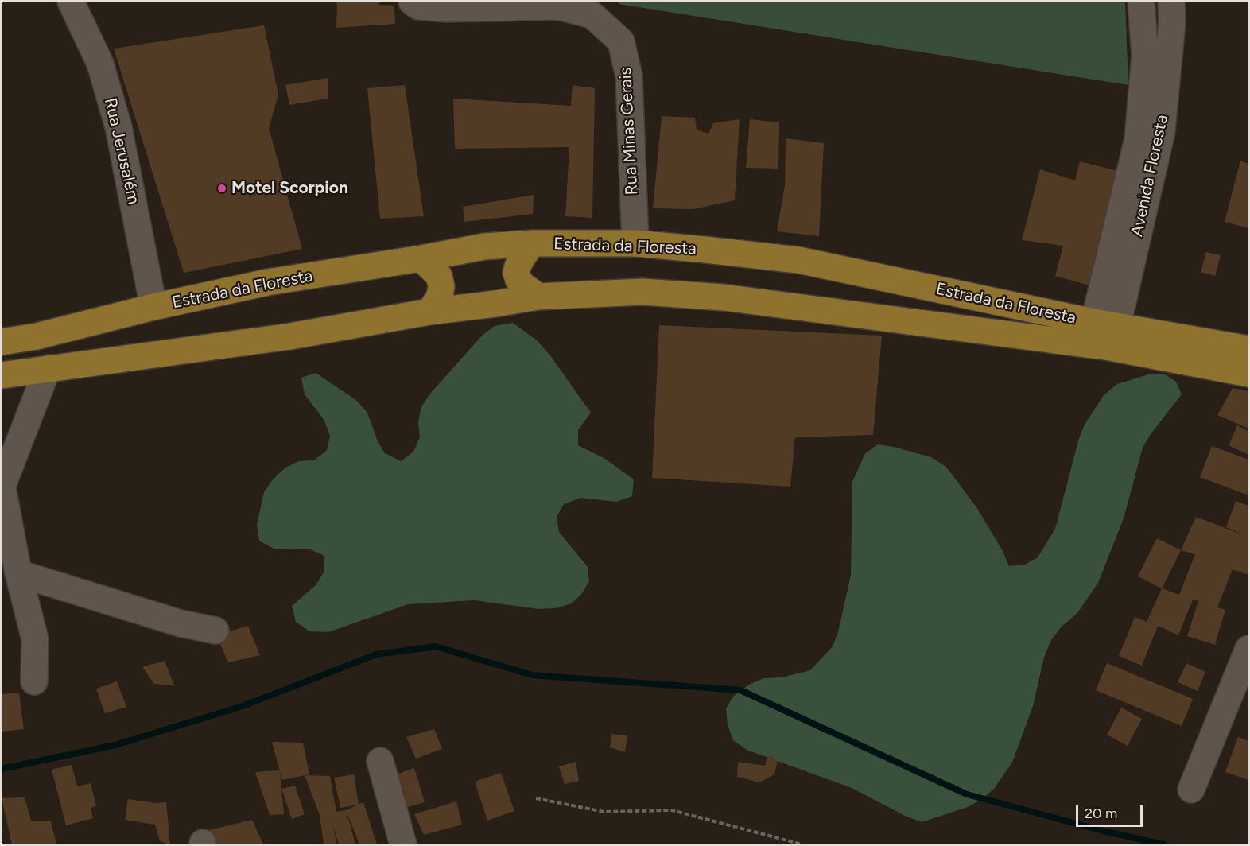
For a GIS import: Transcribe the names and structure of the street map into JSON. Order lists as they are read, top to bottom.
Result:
{
  "streets": {
    "main road": ["Estrada da Floresta"],
    "street": ["Rua Minas Gerais", "Rua Jerusalém", "Avenida Floresta"]
  },
  "crossings": [
    ["Rua Minas Gerais", "Estrada da Floresta"],
    ["Rua Jerusalém", "Estrada da Floresta"],
    ["Avenida Floresta", "Estrada da Floresta"]
  ],
  "places": ["Motel Scorpion"],
  "scale_bar": "20 m"
}
